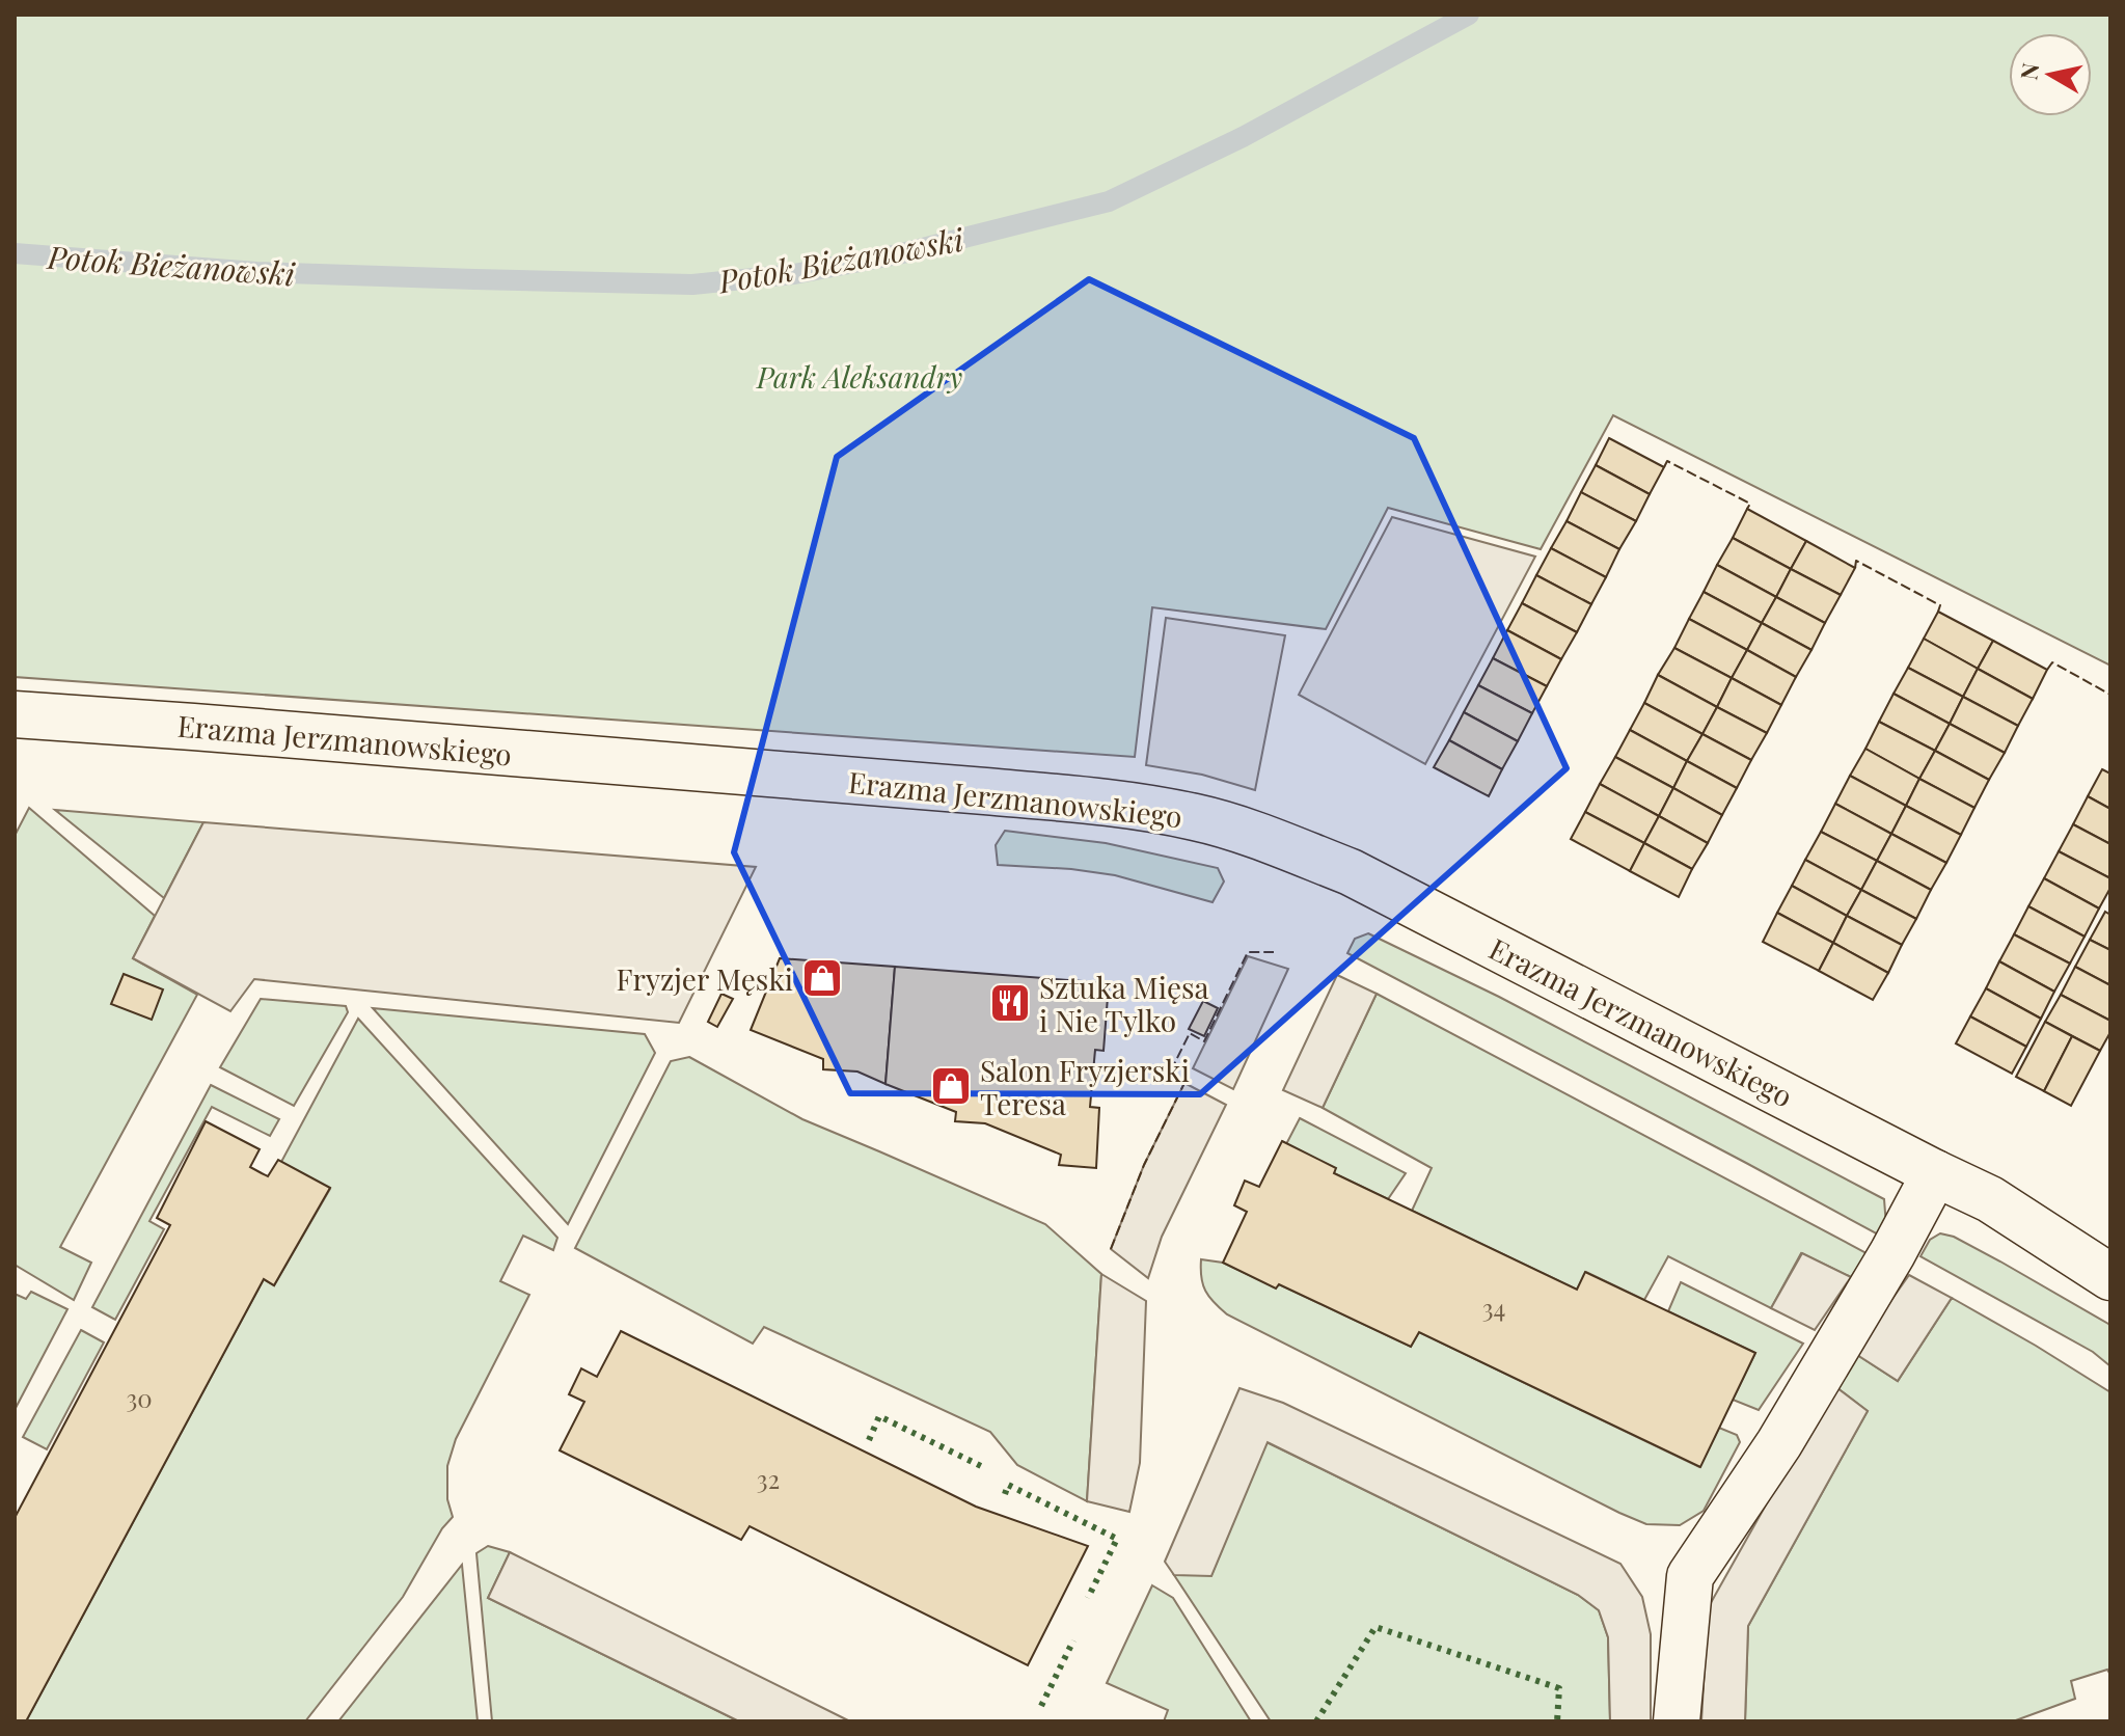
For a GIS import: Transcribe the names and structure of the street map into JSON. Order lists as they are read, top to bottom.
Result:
{
  "streets": {
    "street": ["Erazma Jerzmanowskiego"]
  },
  "water": ["Potok Bieżanowski"],
  "parks": ["Park Aleksandry"],
  "places": {
    "shop": ["Fryzjer Męski", "Salon Fryzjerski Teresa"],
    "restaurant": ["Sztuka Mięsa i Nie Tylko"]
  },
  "house_numbers": ["34", "30", "32"],
  "north": "left"
}
